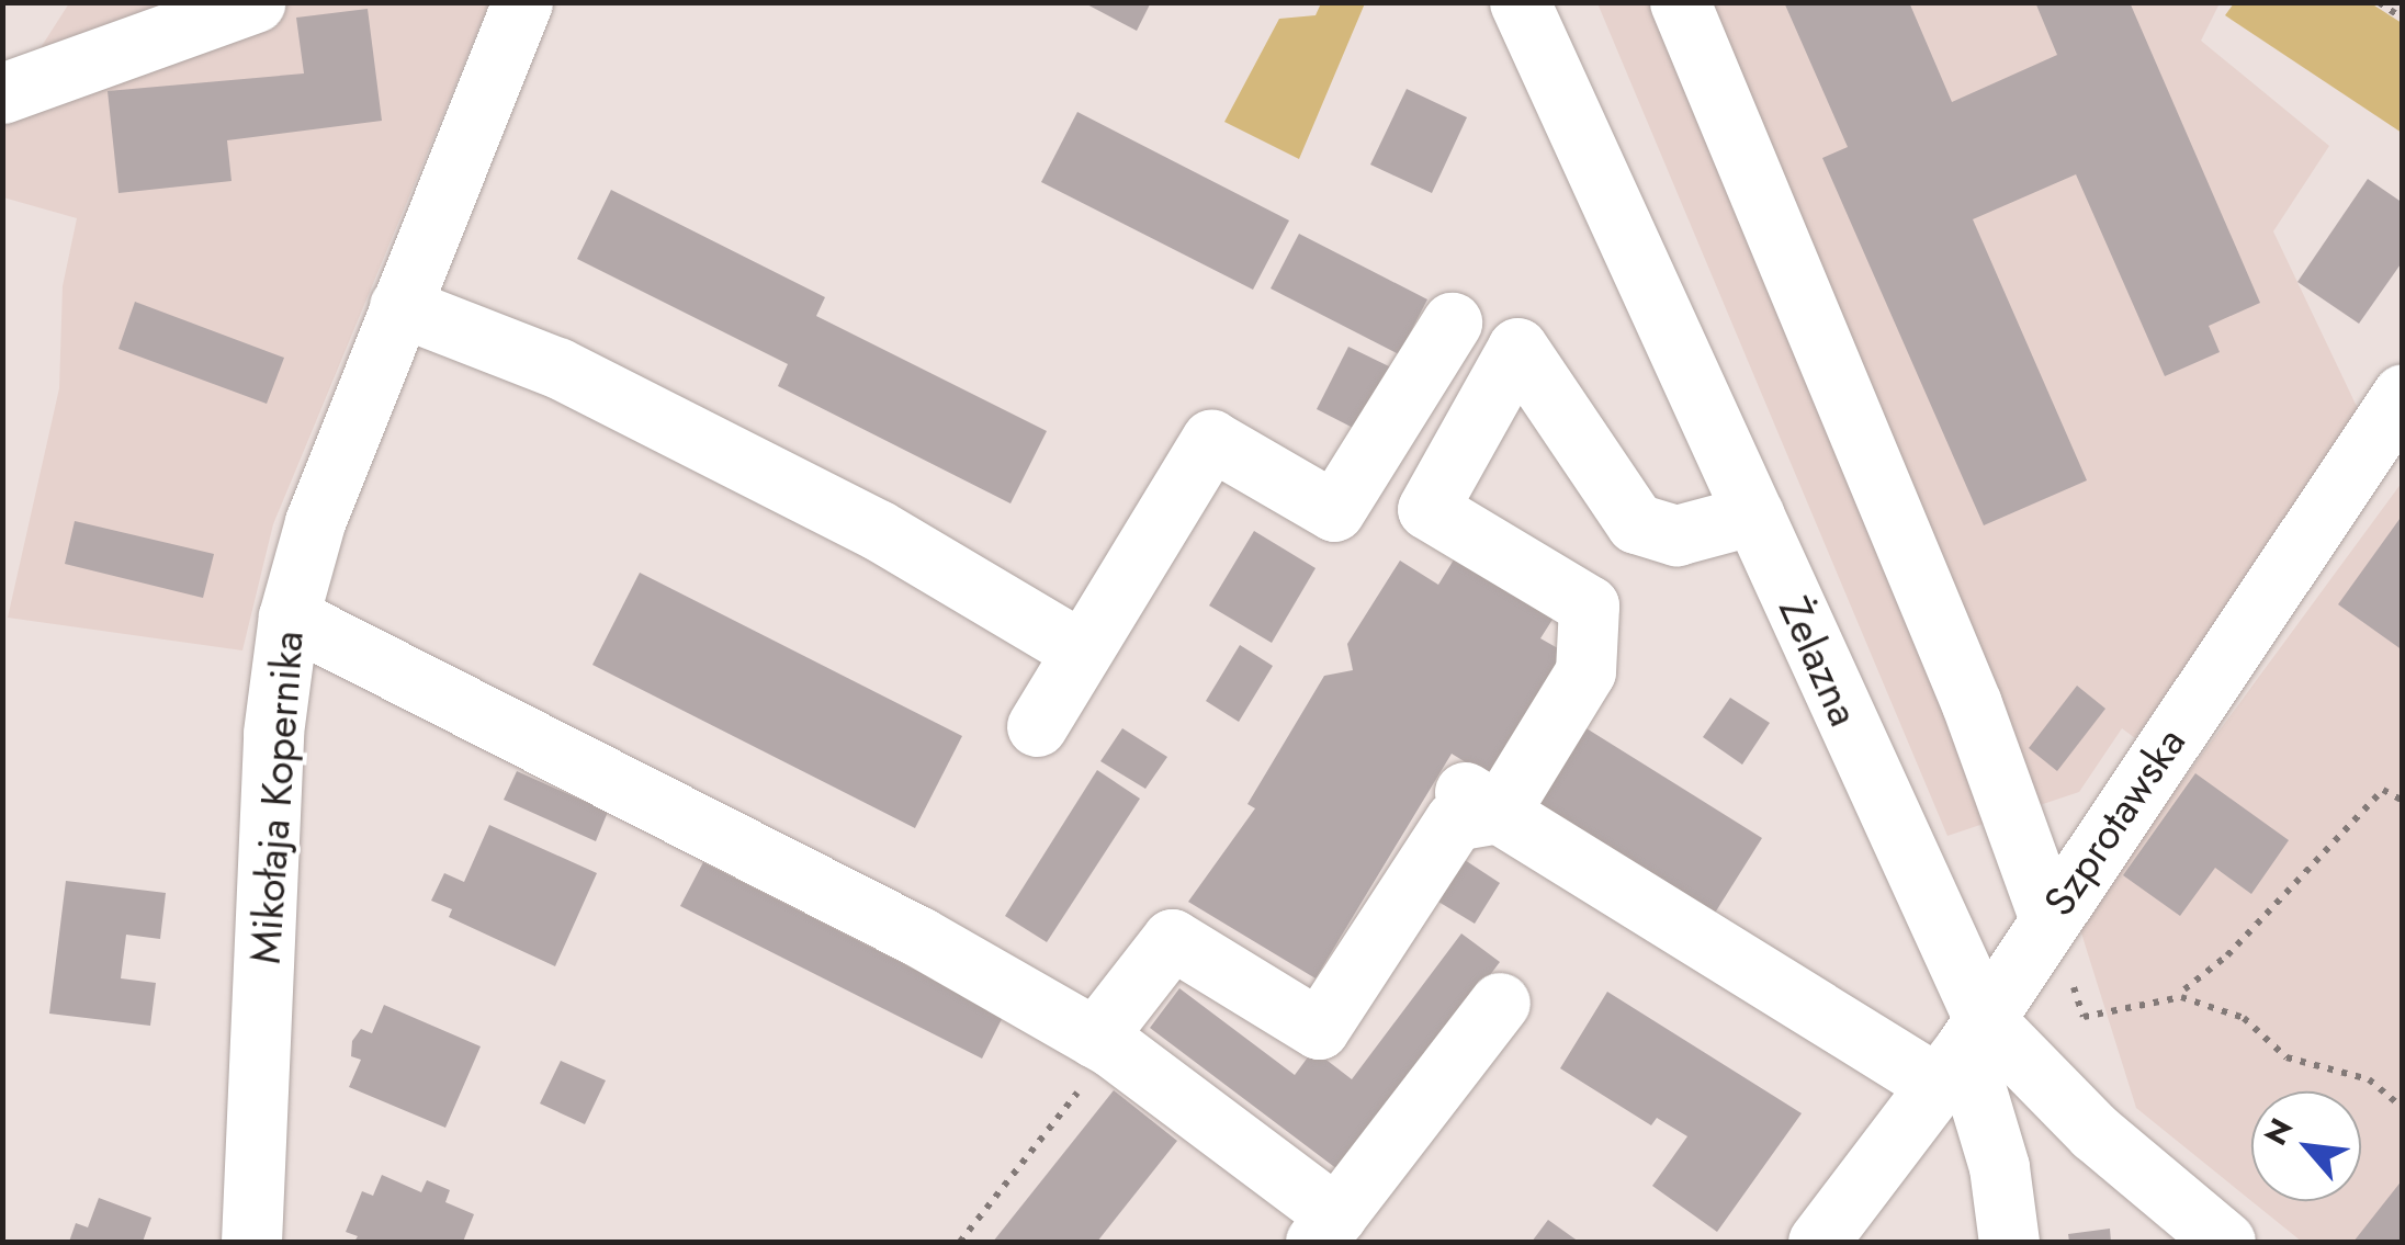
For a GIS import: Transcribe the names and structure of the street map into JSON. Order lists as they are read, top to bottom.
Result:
{
  "streets": {
    "street": ["Żelazna", "Mikołaja Kopernika", "Szprotawska"]
  },
  "crossings": [
    ["Żelazna", "Szprotawska"]
  ],
  "north": "top left"
}
